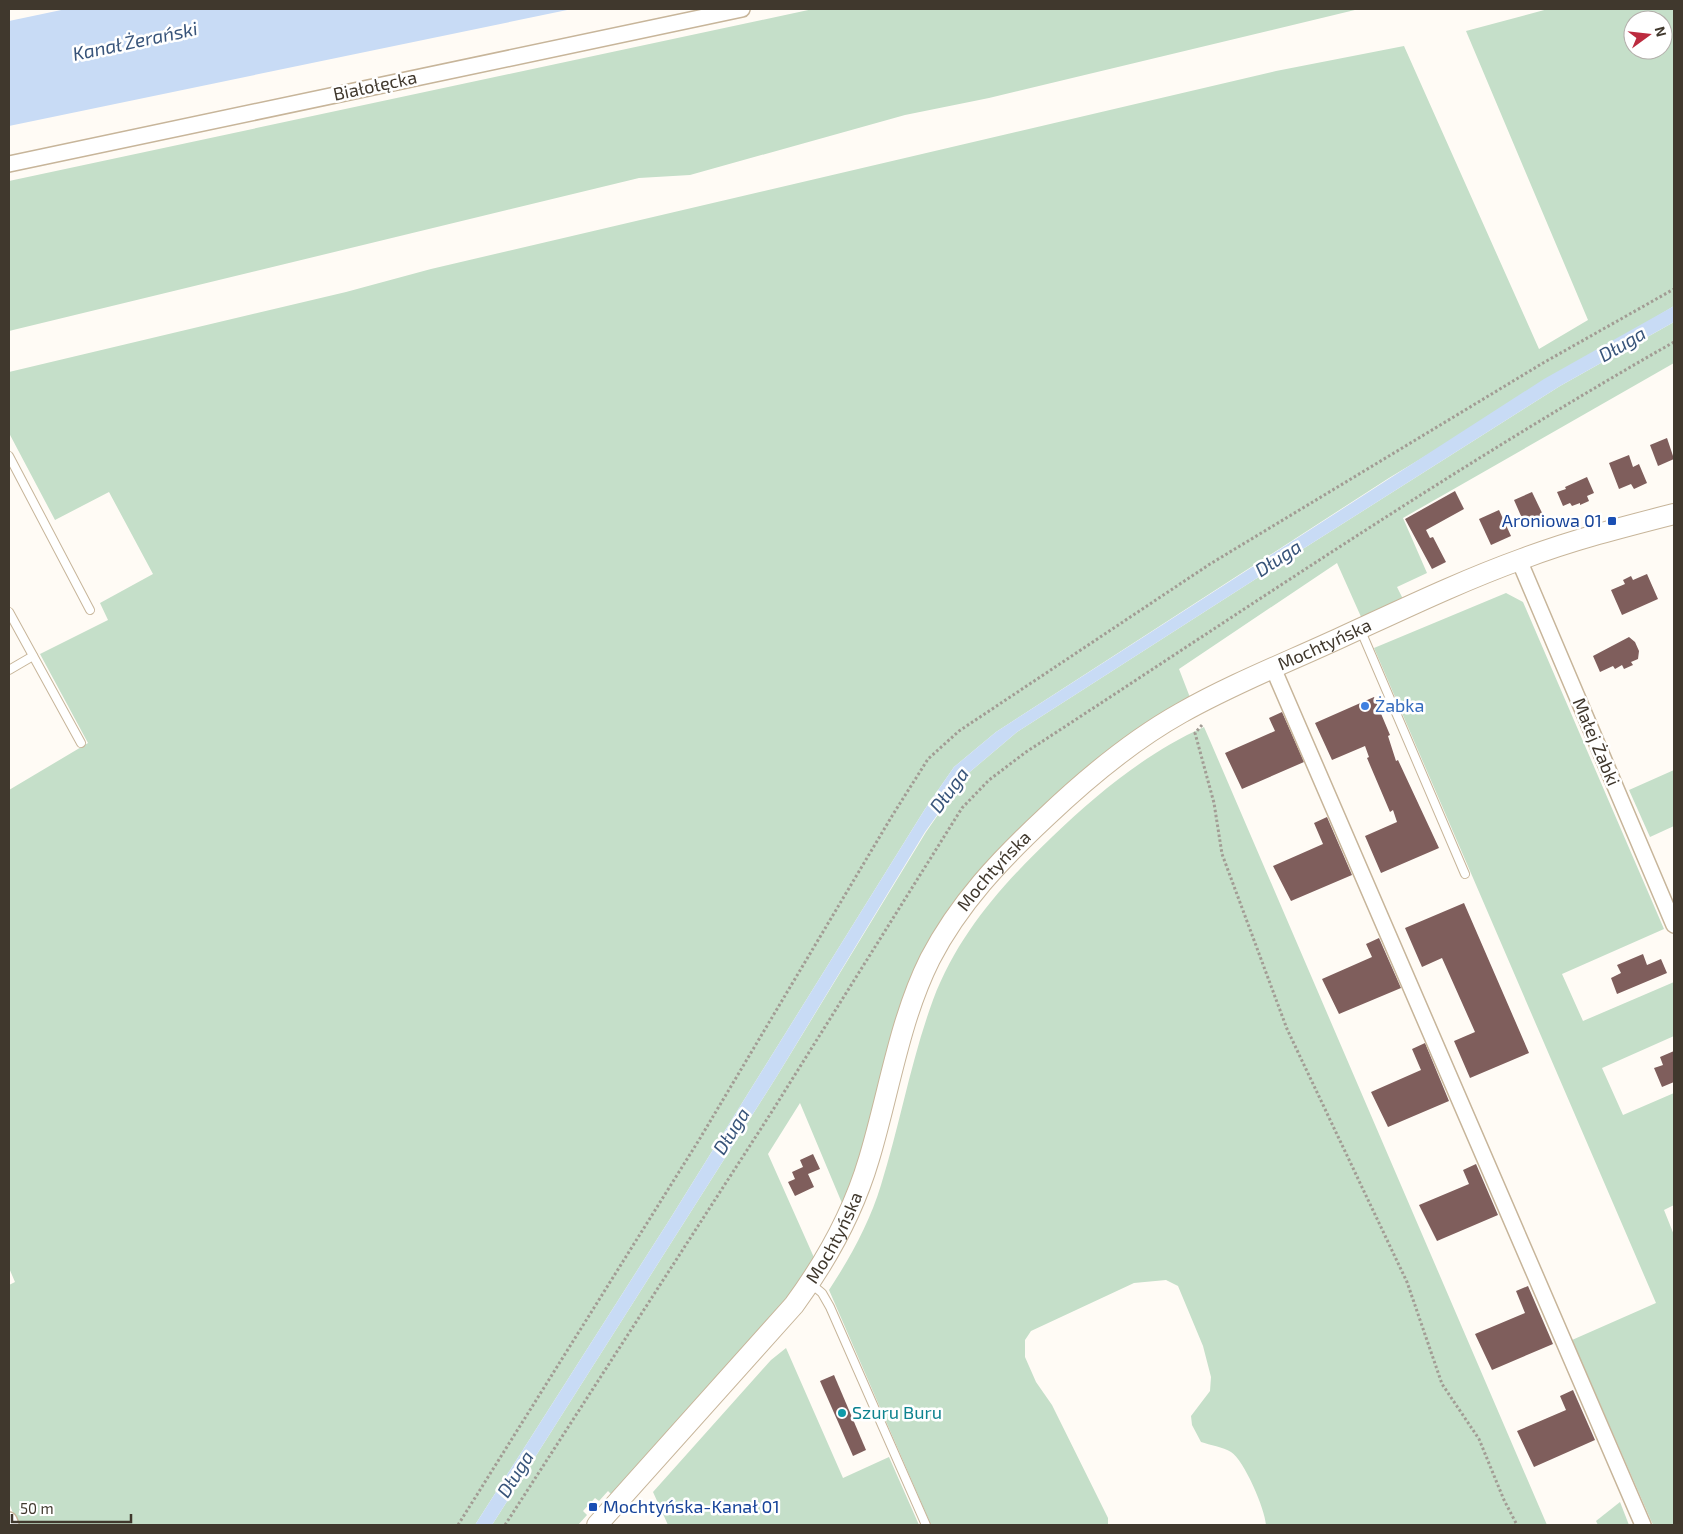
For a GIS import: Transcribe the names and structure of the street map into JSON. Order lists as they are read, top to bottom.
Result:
{
  "streets": {
    "street": ["Białołęcka", "Mochtyńska", "Małej Żabki"]
  },
  "crossings": [
    ["Mochtyńska", "Małej Żabki"]
  ],
  "water": ["Kanał Żerański", "Długa"],
  "places": {
    "transit": ["Aroniowa 01", "Mochtyńska-Kanał 01"],
    "other": ["Żabka", "Szuru Buru"]
  },
  "scale_bar": "50 m",
  "north": "right"
}
